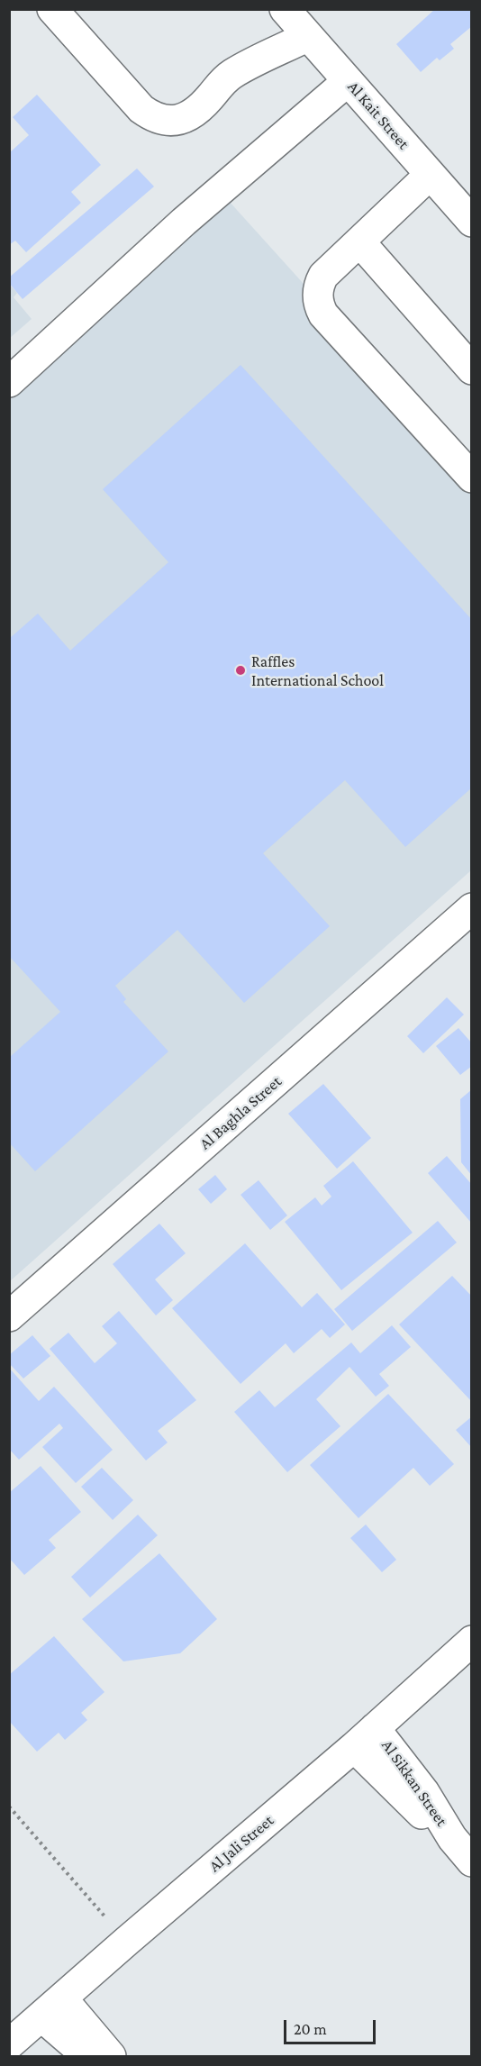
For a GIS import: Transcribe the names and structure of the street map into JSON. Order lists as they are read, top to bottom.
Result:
{
  "streets": {
    "street": [
      "Al Kait Street",
      "Al Baghla Street",
      "Al Sikkan Street",
      "Al Jali Street"
    ]
  },
  "crossings": [
    ["Al Sikkan Street", "Al Jali Street"]
  ],
  "places": ["Raffles International School"],
  "scale_bar": "20 m"
}
